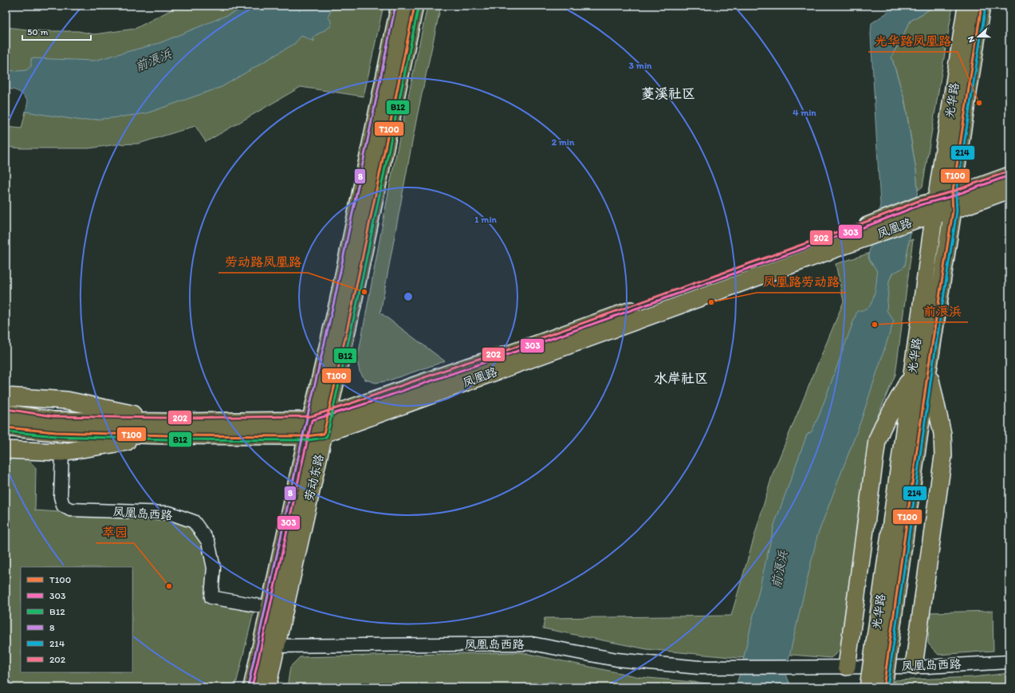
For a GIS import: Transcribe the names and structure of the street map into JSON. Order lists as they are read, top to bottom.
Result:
{
  "streets": {
    "main road": ["光华路", "凤凰路", "劳动东路"],
    "street": ["凤凰岛西路"]
  },
  "crossings": [
    ["光华路", "凤凰路"],
    ["凤凰路", "劳动东路"],
    ["劳动东路", "凤凰岛西路"]
  ],
  "districts": ["菱溪社区", "水岸社区"],
  "water": ["前浪浜"],
  "places": [
    "光华路凤凰路",
    "劳动路凤凰路",
    "凤凰路劳动路",
    "前浪浜",
    "萃园"
  ],
  "lines": [
    "transit line T100",
    "transit line 8",
    "transit line B12",
    "transit line 214",
    "transit line 202",
    "transit line 303"
  ],
  "legend": [
    "T100",
    "303",
    "B12",
    "8",
    "214",
    "202"
  ],
  "scale_bar": "50 m",
  "north": "left",
  "rings": [
    "3 min",
    "4 min",
    "2 min",
    "1 min"
  ]
}
